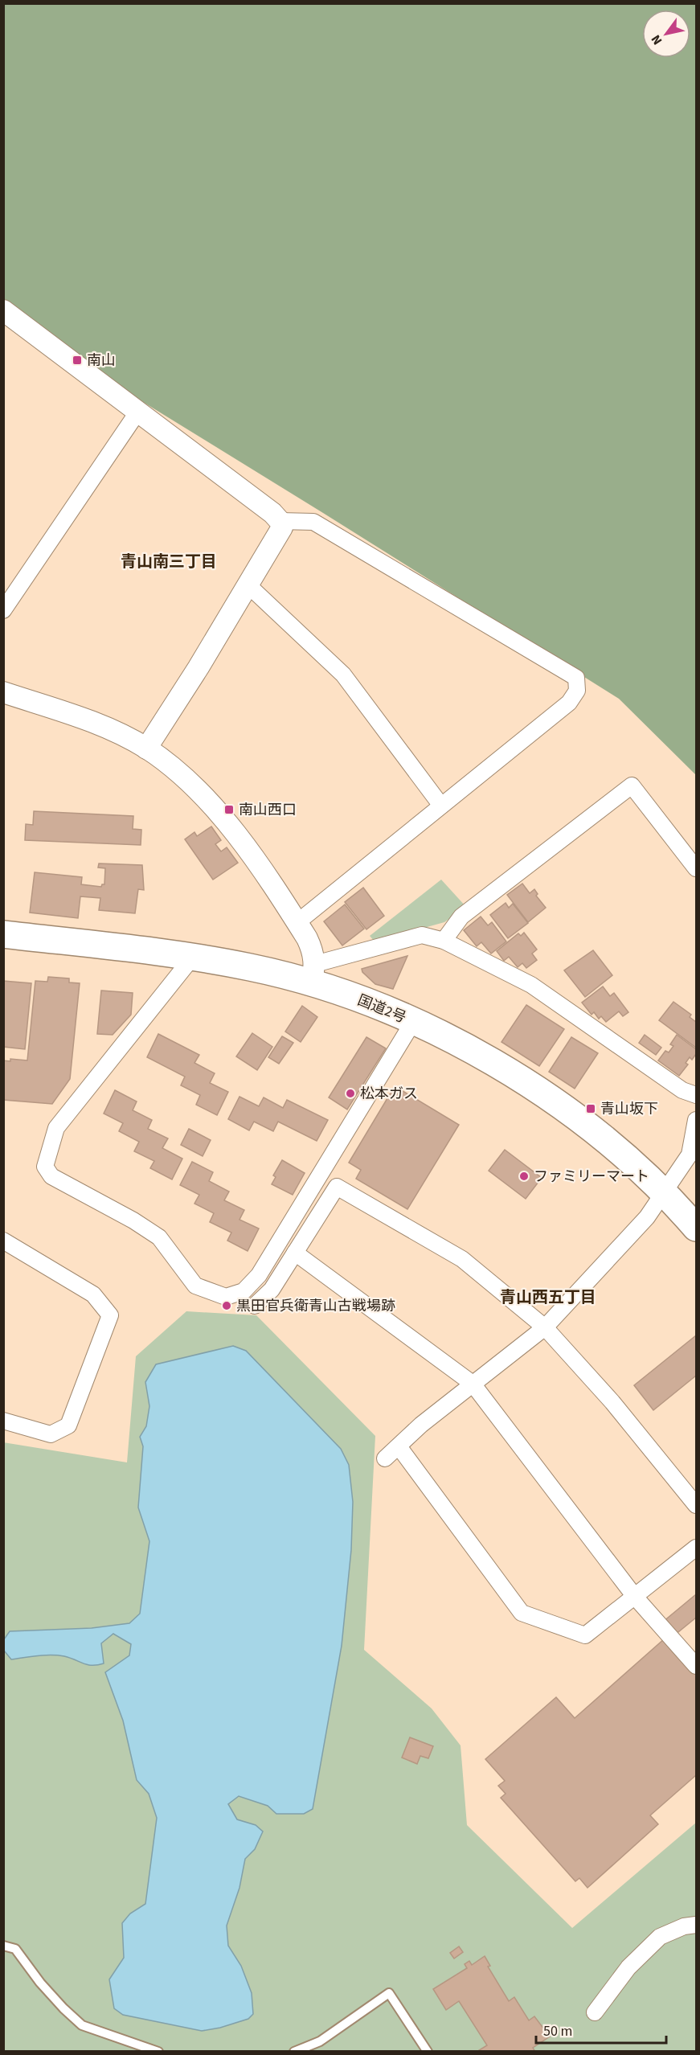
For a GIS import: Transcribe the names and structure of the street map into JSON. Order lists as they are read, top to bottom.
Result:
{
  "streets": {
    "highway": ["国道2号"]
  },
  "districts": ["青山南三丁目", "青山西五丁目"],
  "places": {
    "transit": ["南山", "南山西口", "青山坂下"],
    "other": ["松本ガス", "ファミリーマート", "黒田官兵衛青山古戦場跡"]
  },
  "scale_bar": "50 m",
  "north": "bottom left"
}
